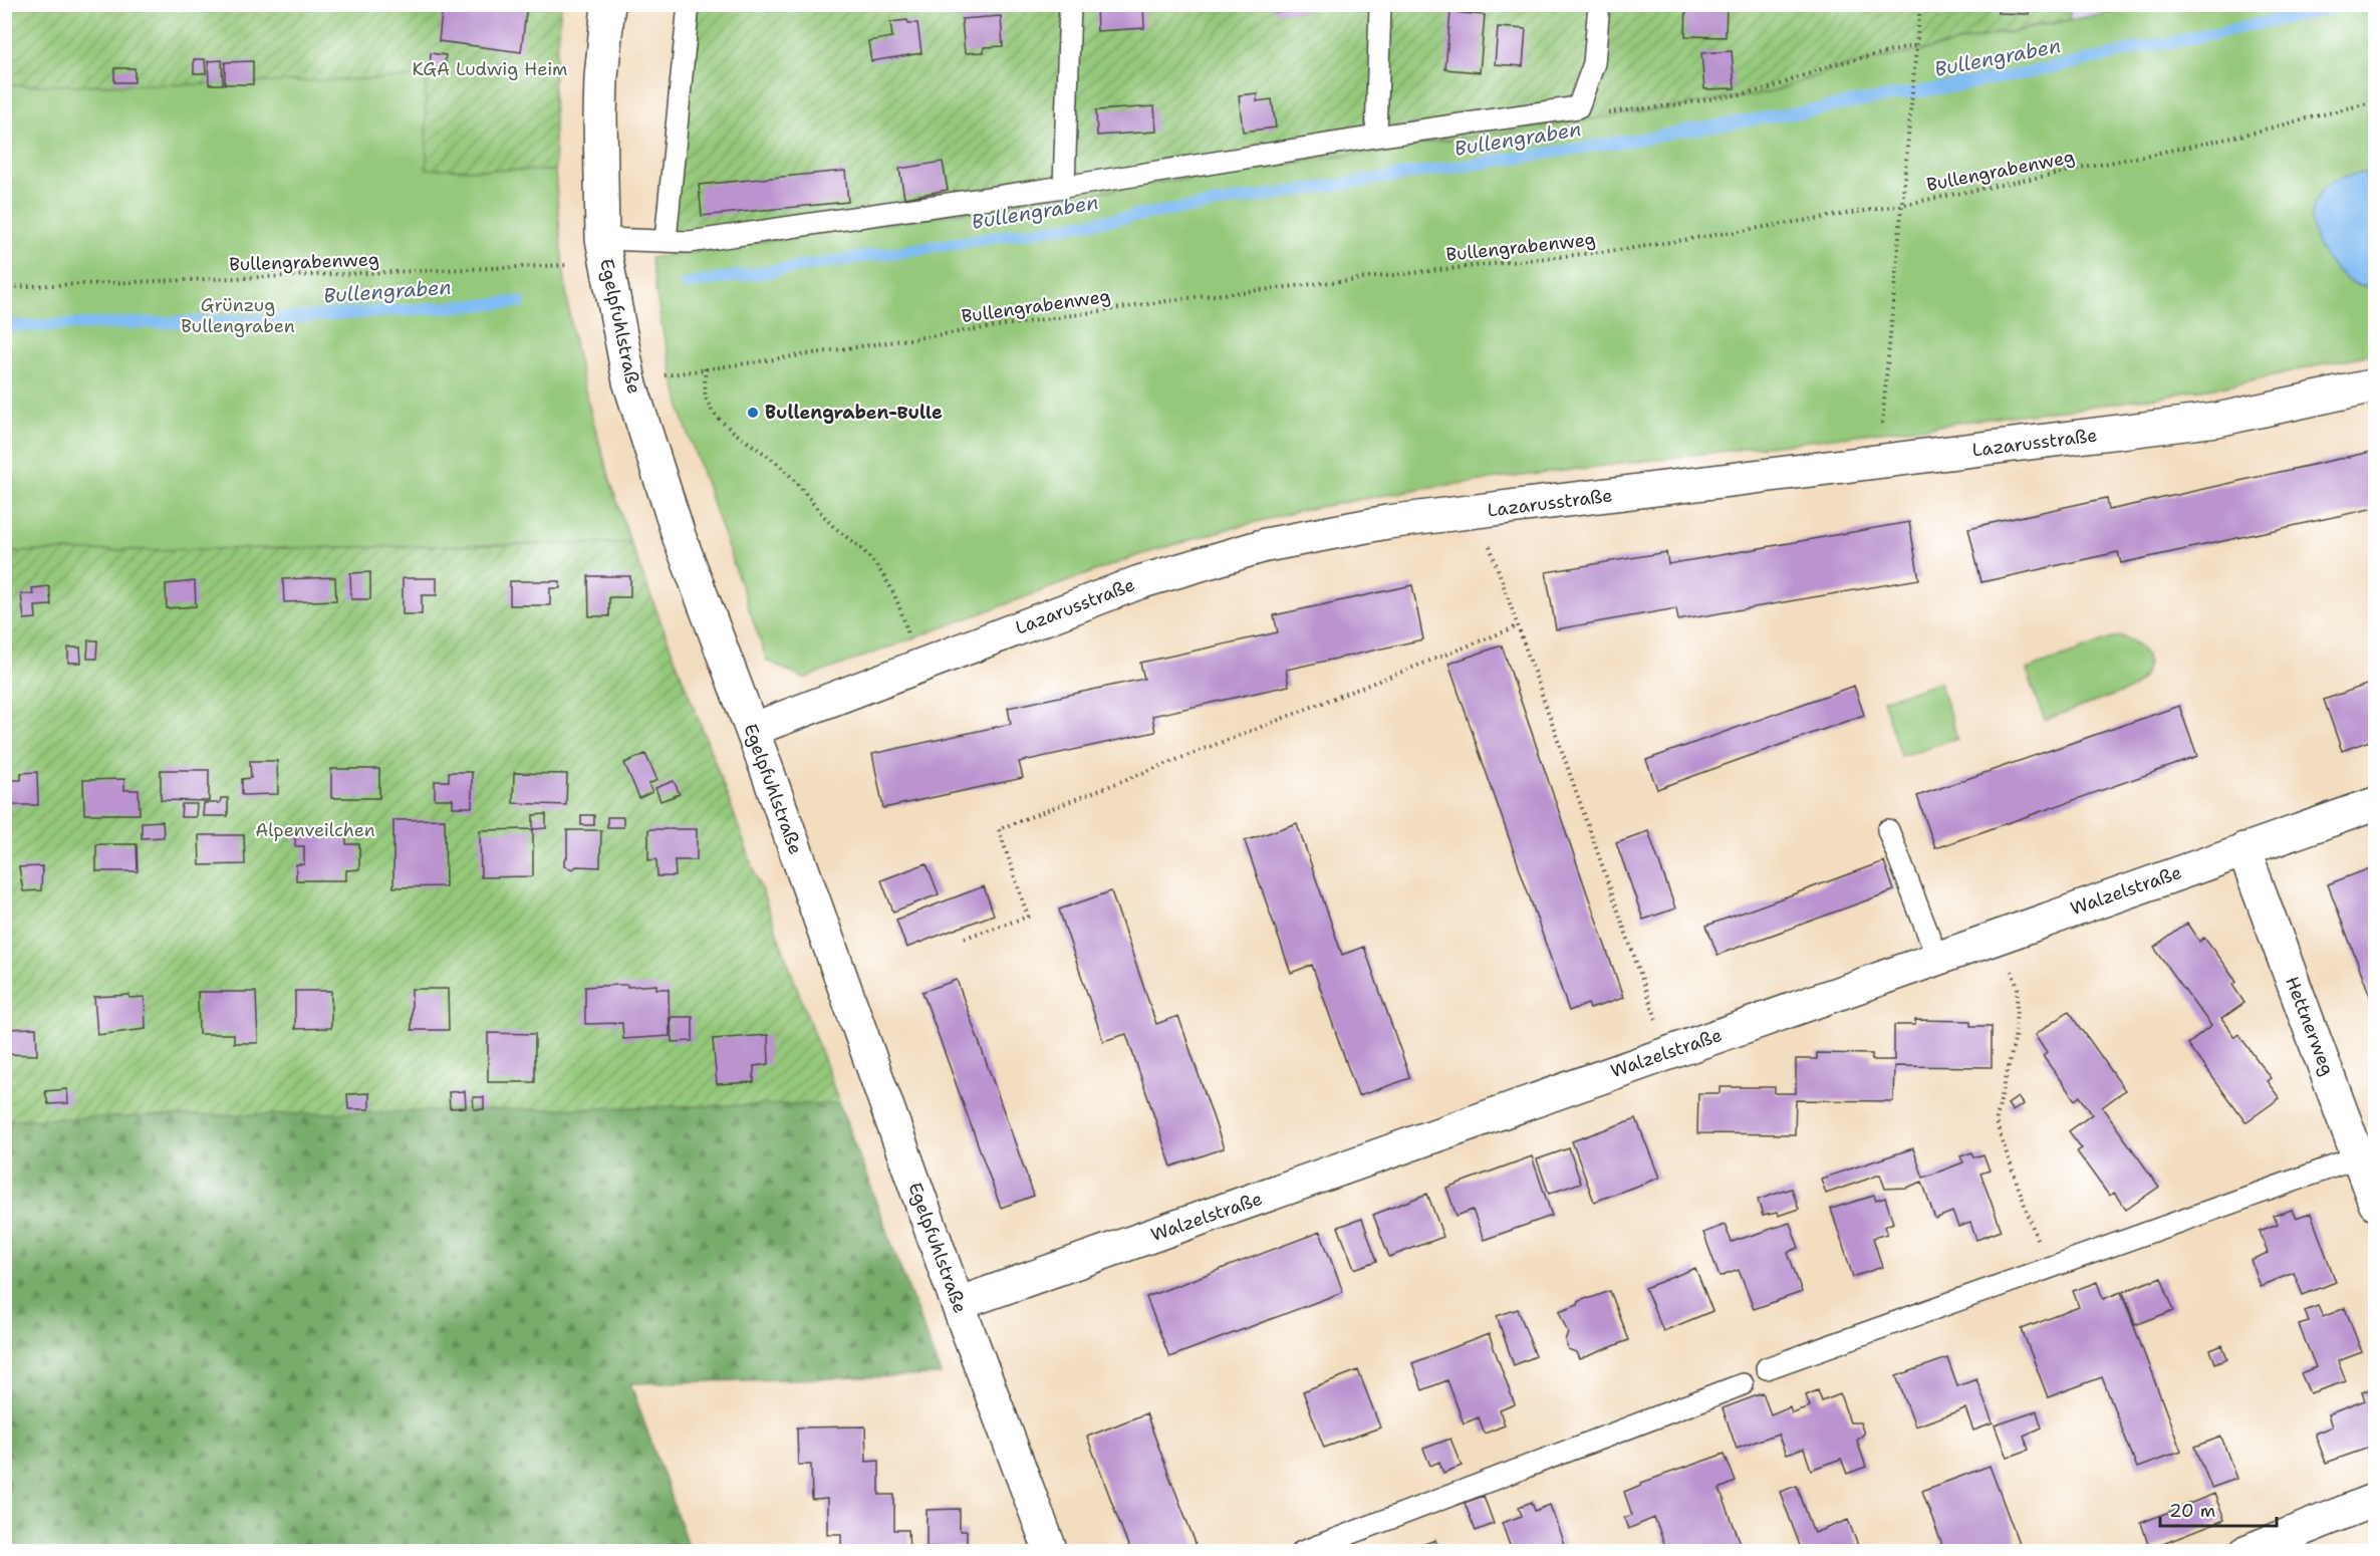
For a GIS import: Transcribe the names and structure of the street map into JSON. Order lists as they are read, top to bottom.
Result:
{
  "streets": {
    "street": [
      "Egelpfuhlstraße",
      "Lazarusstraße",
      "Walzelstraße",
      "Hettnerweg"
    ],
    "path": ["Bullengrabenweg"]
  },
  "crossings": [
    ["Bullengrabenweg", "Egelpfuhlstraße"],
    ["Egelpfuhlstraße", "Lazarusstraße"],
    ["Egelpfuhlstraße", "Walzelstraße"],
    ["Walzelstraße", "Hettnerweg"]
  ],
  "water": ["Bullengraben"],
  "parks": ["KGA Ludwig Heim", "Grünzug Bullengraben", "Alpenveilchen"],
  "places": ["Bullengraben-Bulle"],
  "scale_bar": "20 m"
}
